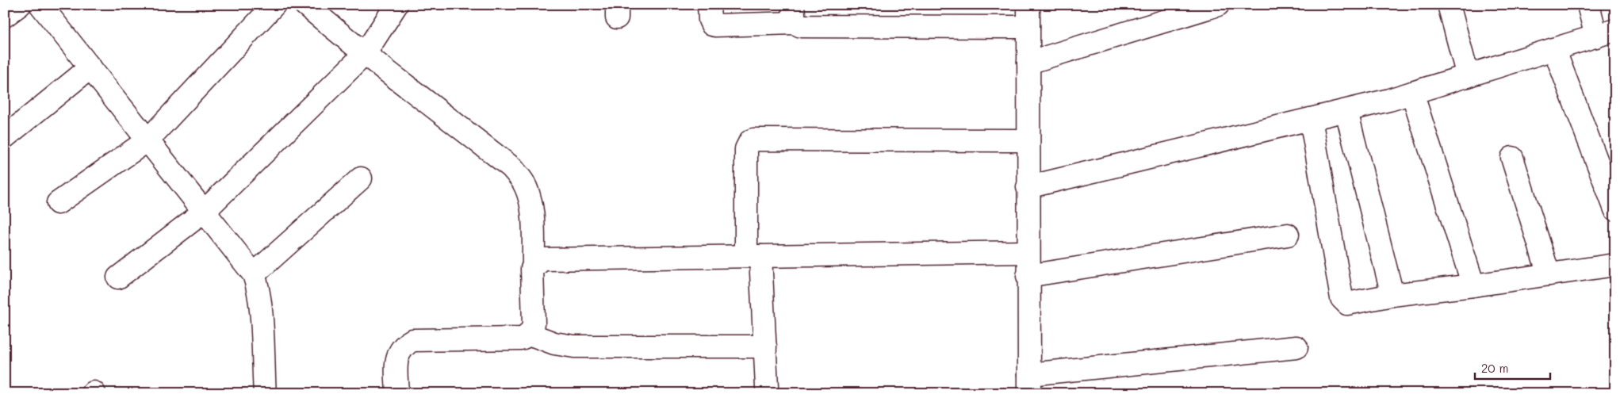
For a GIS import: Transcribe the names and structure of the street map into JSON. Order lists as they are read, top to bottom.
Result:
{
  "scale_bar": "20 m"
}
